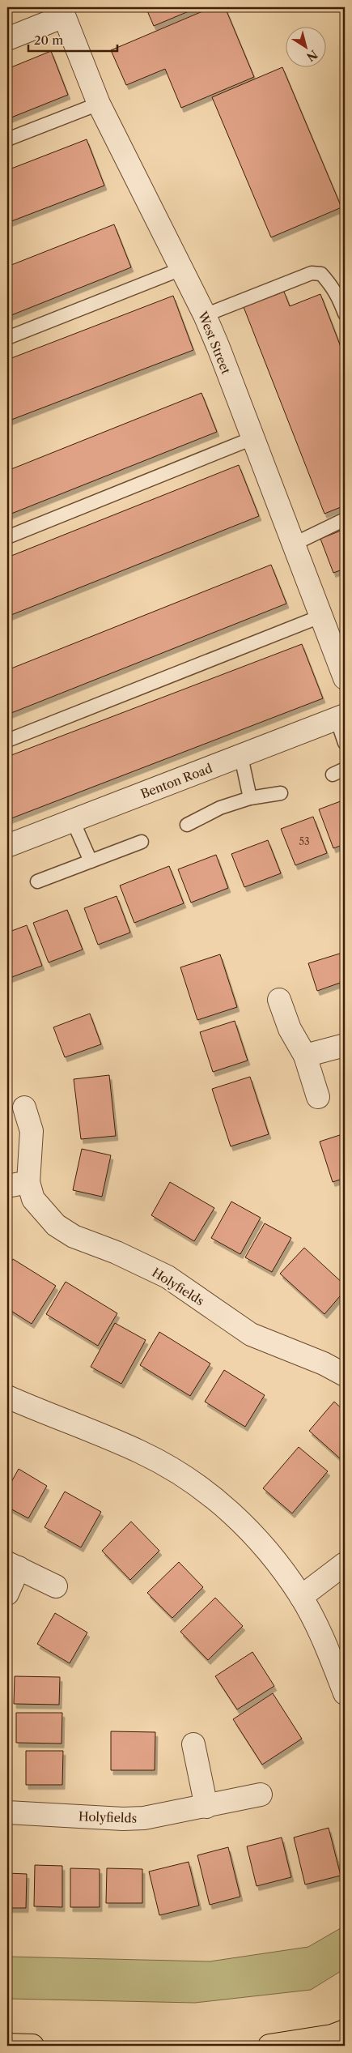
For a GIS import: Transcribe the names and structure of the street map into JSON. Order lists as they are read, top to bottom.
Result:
{
  "streets": {
    "street": ["West Street", "Benton Road", "Holyfields"]
  },
  "house_numbers": ["53"],
  "scale_bar": "20 m",
  "north": "bottom right"
}
